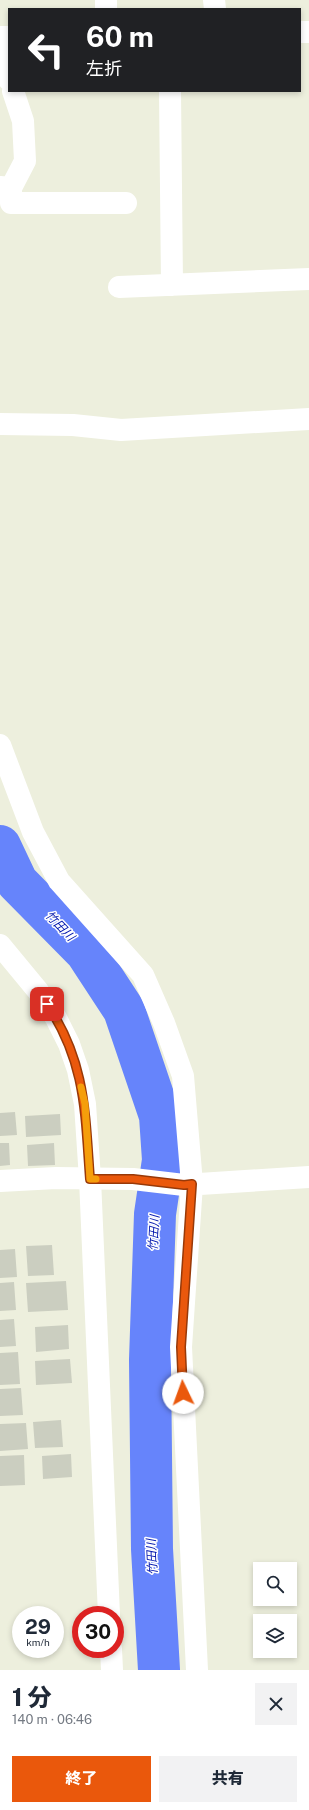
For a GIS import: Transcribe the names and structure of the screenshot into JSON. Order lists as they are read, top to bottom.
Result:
{
  "water": ["竹田川"],
  "page": {
    "turn": ["60 m", "左折"],
    "speed": "29 km/h",
    "limit": "30",
    "heading": ["1 分", "140 m · 06:46"],
    "buttons": ["終了", "共有"]
  }
}
